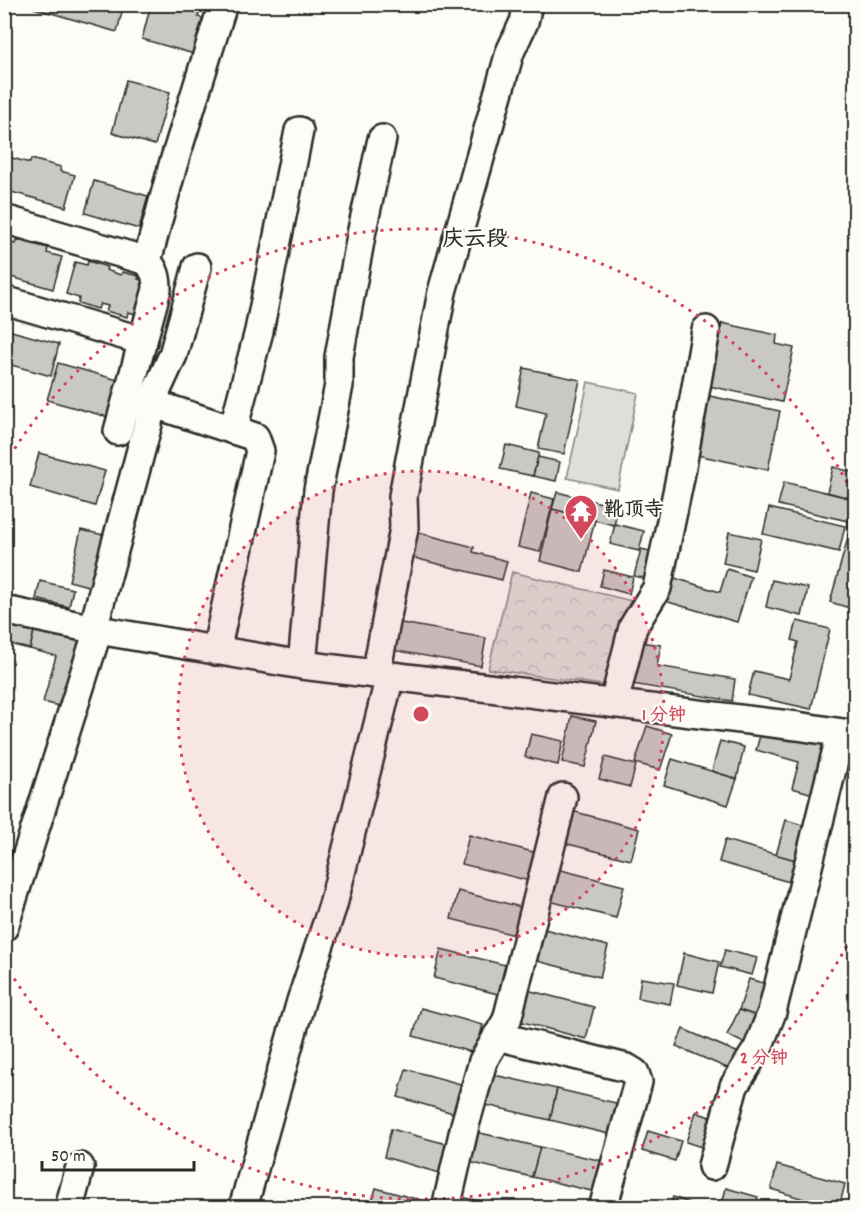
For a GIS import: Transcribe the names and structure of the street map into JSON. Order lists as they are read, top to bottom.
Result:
{
  "districts": ["庆云段"],
  "places": {
    "temple": ["靴顶寺"]
  },
  "scale_bar": "50 m",
  "rings": ["1 分钟", "2 分钟"]
}
